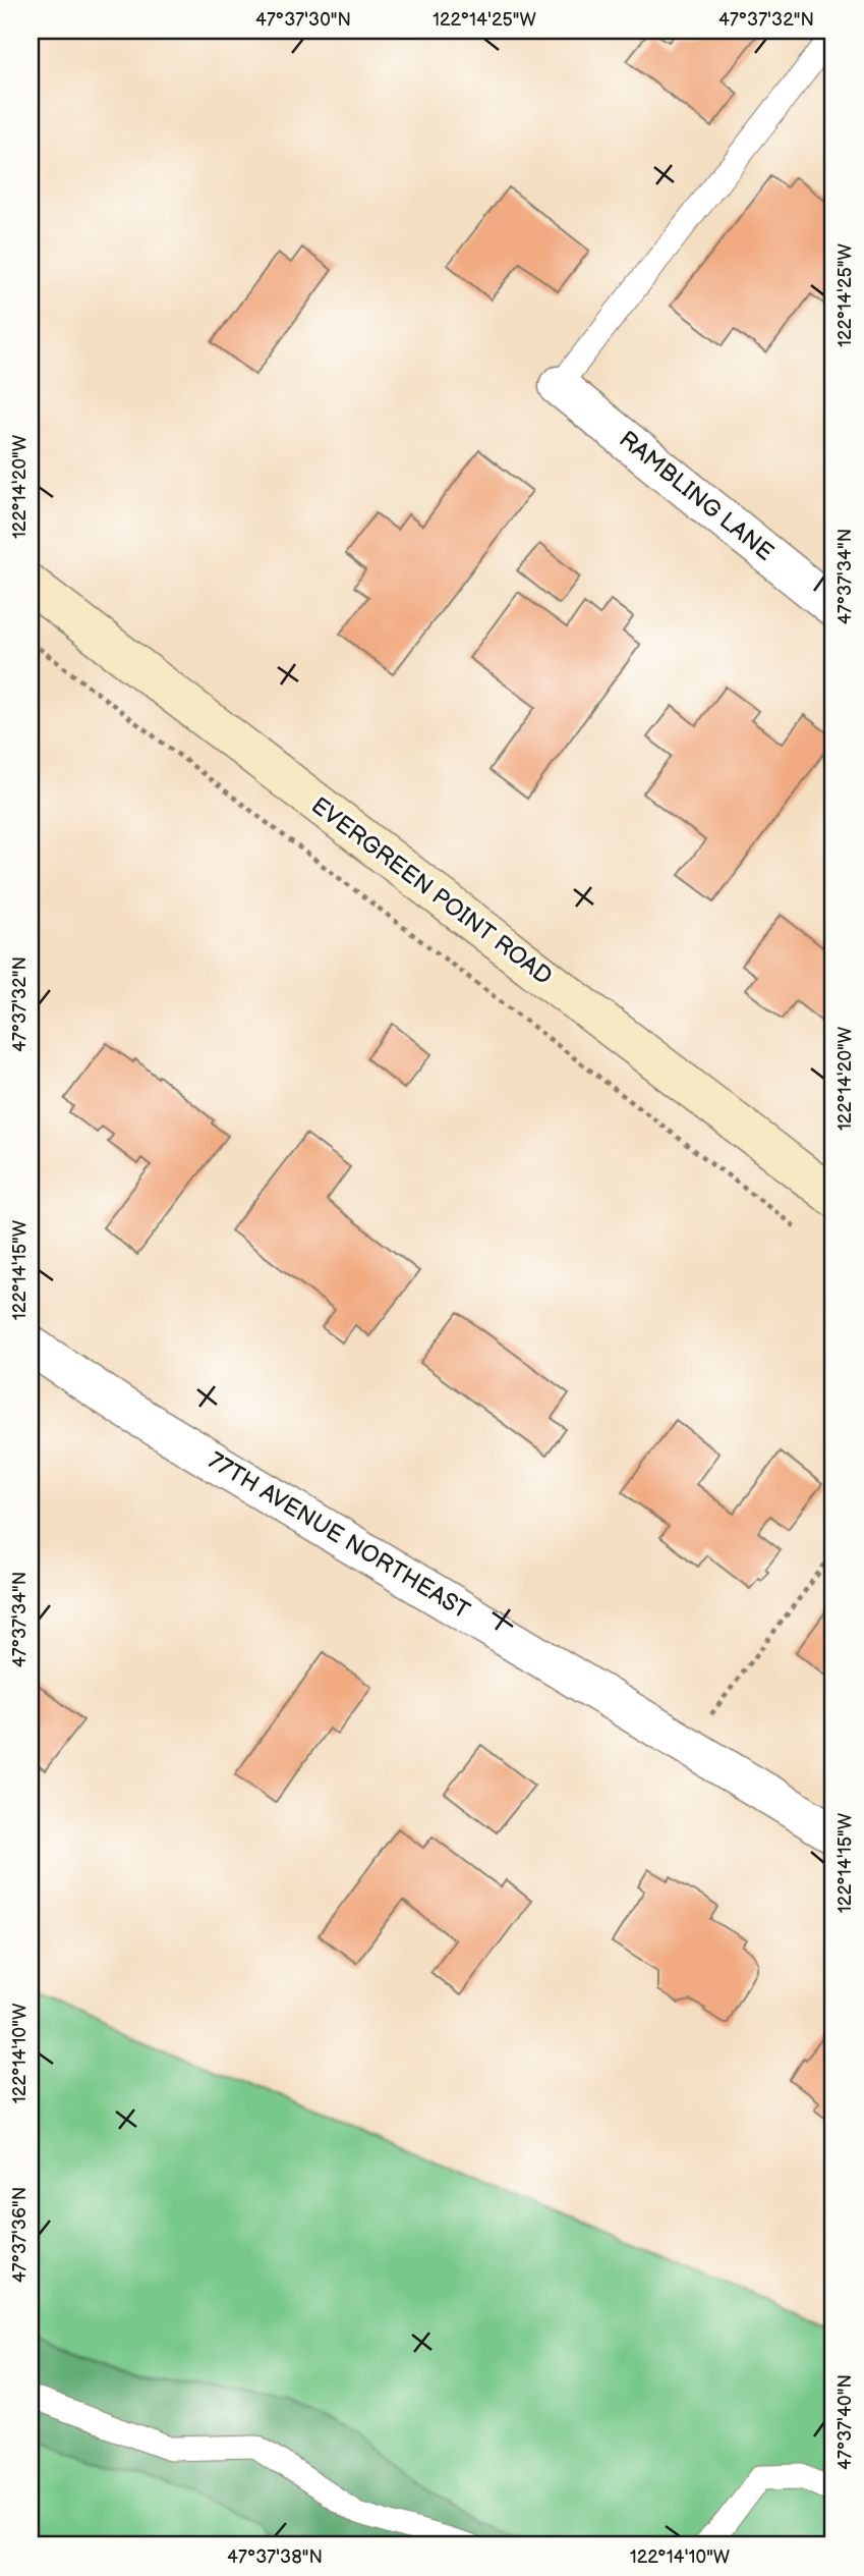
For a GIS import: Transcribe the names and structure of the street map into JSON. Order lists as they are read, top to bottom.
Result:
{
  "streets": {
    "street": ["RAMBLING LANE", "EVERGREEN POINT ROAD", "77TH AVENUE NORTHEAST"]
  },
  "coordinates": [
    "47°37'30\"N",
    "122°14'25\"W",
    "47°37'32\"N",
    "122°14'20\"W",
    "47°37'34\"N",
    "122°14'15\"W",
    "122°14'10\"W",
    "47°37'36\"N",
    "47°37'40\"N",
    "47°37'38\"N"
  ]
}
